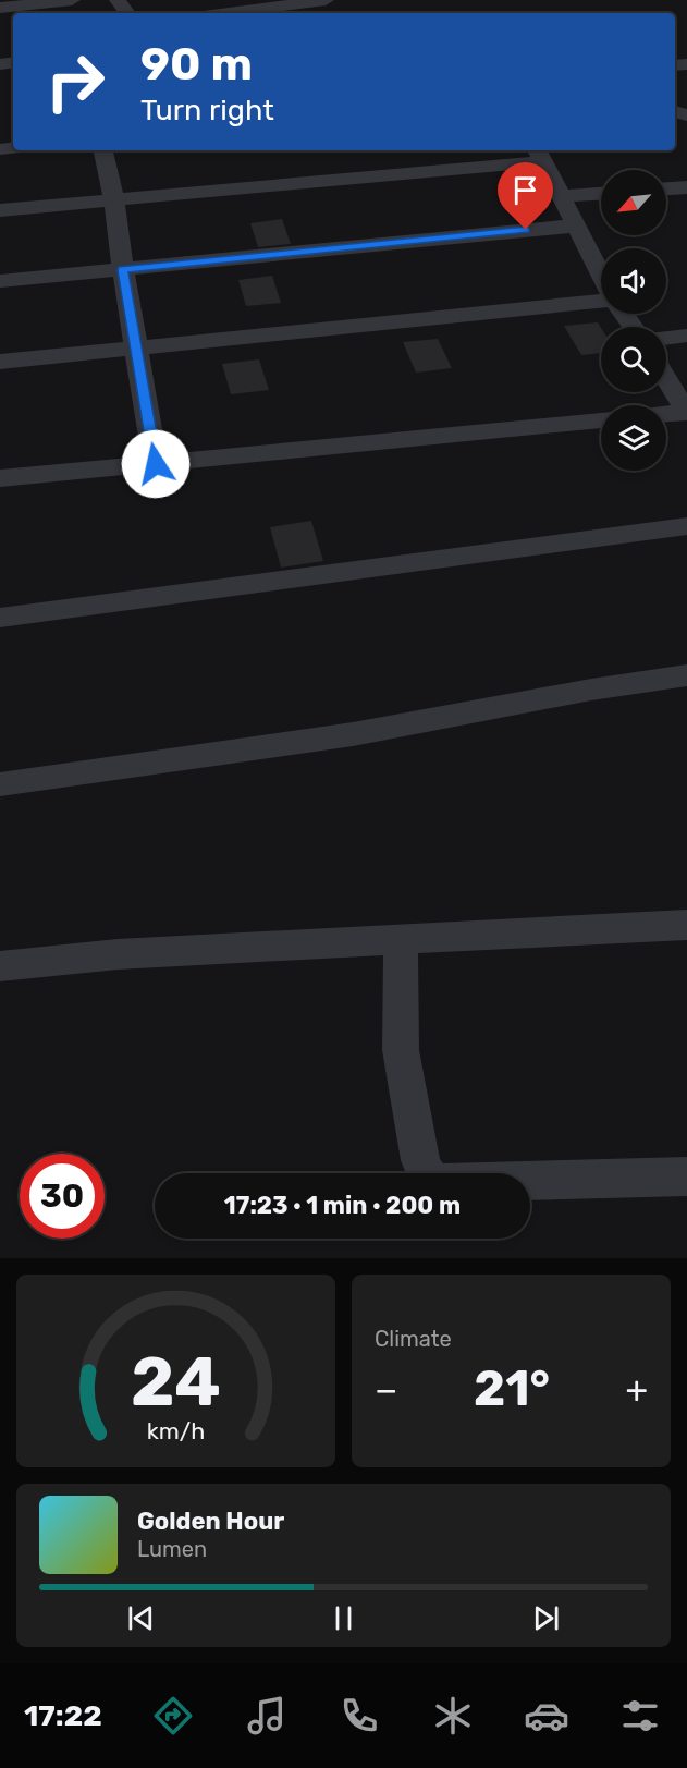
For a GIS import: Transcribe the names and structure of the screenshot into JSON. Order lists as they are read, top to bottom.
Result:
{
  "north": "bottom left",
  "page": {
    "turn": ["90 m", "Turn right"],
    "limit": "30",
    "trip": "17:23 · 1 min · 200 m",
    "tile": "Climate",
    "heat": ["−", "21°", "+"],
    "song": ["Golden Hour", "Lumen"],
    "tabs": "17:22",
    "gauge": ["24", "km/h"]
  }
}
